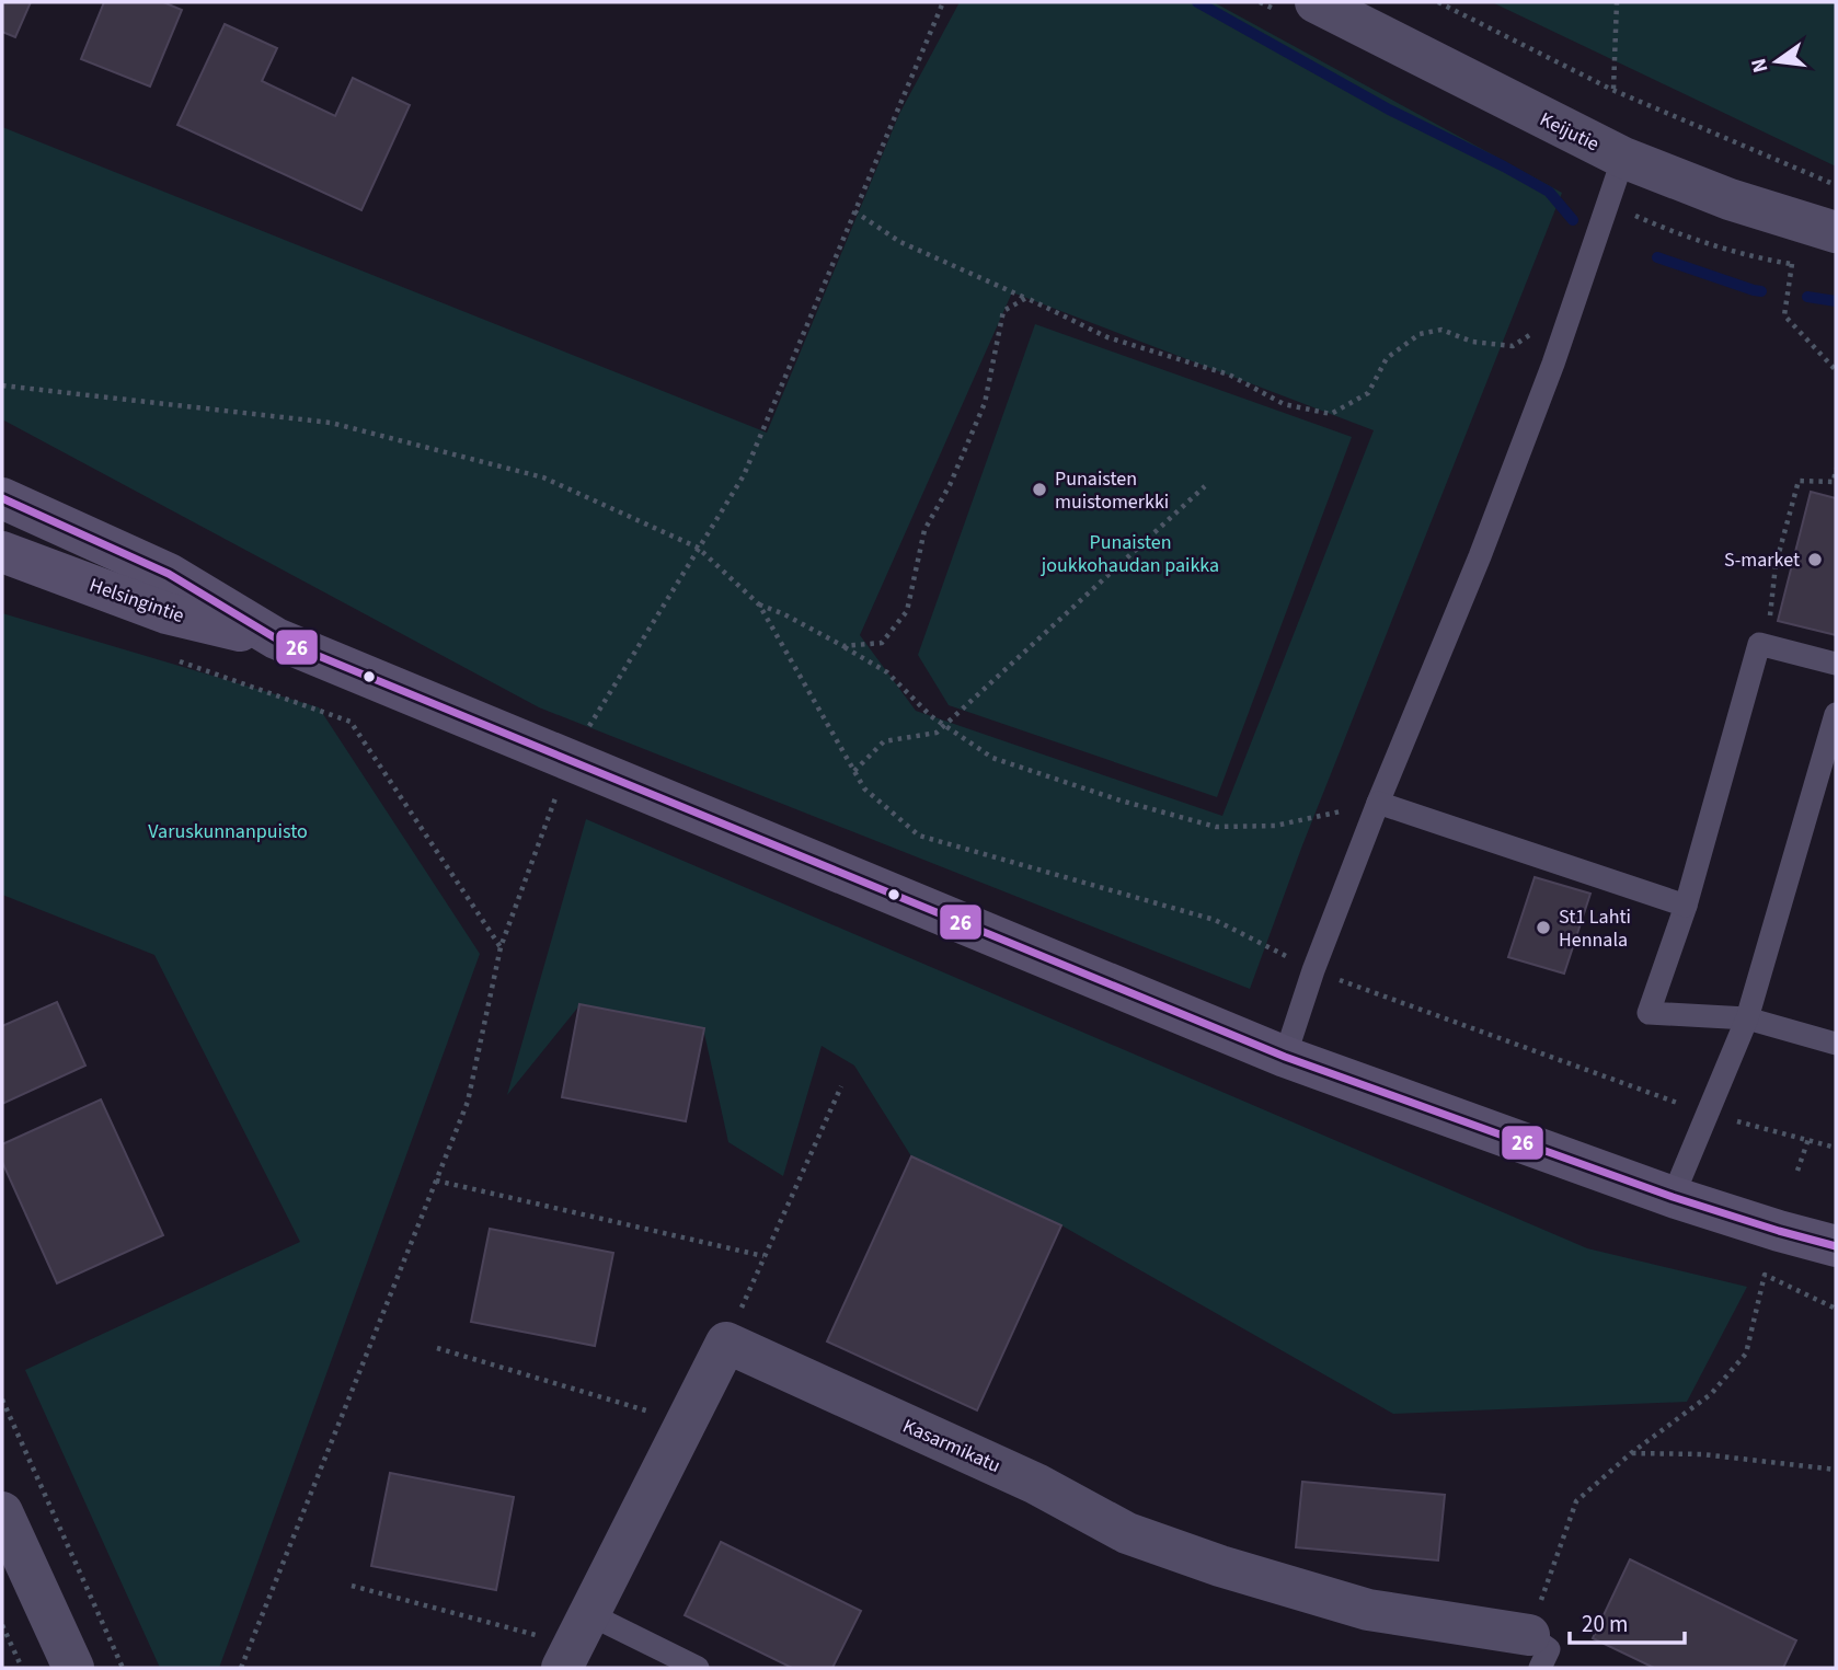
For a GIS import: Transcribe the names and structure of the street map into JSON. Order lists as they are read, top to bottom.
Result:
{
  "streets": {
    "main road": ["Helsingintie"],
    "street": ["Keijutie", "Kasarmikatu"]
  },
  "parks": ["Punaisten joukkohaudan paikka", "Varuskunnanpuisto"],
  "places": ["Punaisten muistomerkki", "S-market", "St1 Lahti Hennala"],
  "lines": ["transit line 26"],
  "scale_bar": "20 m",
  "north": "left"
}
